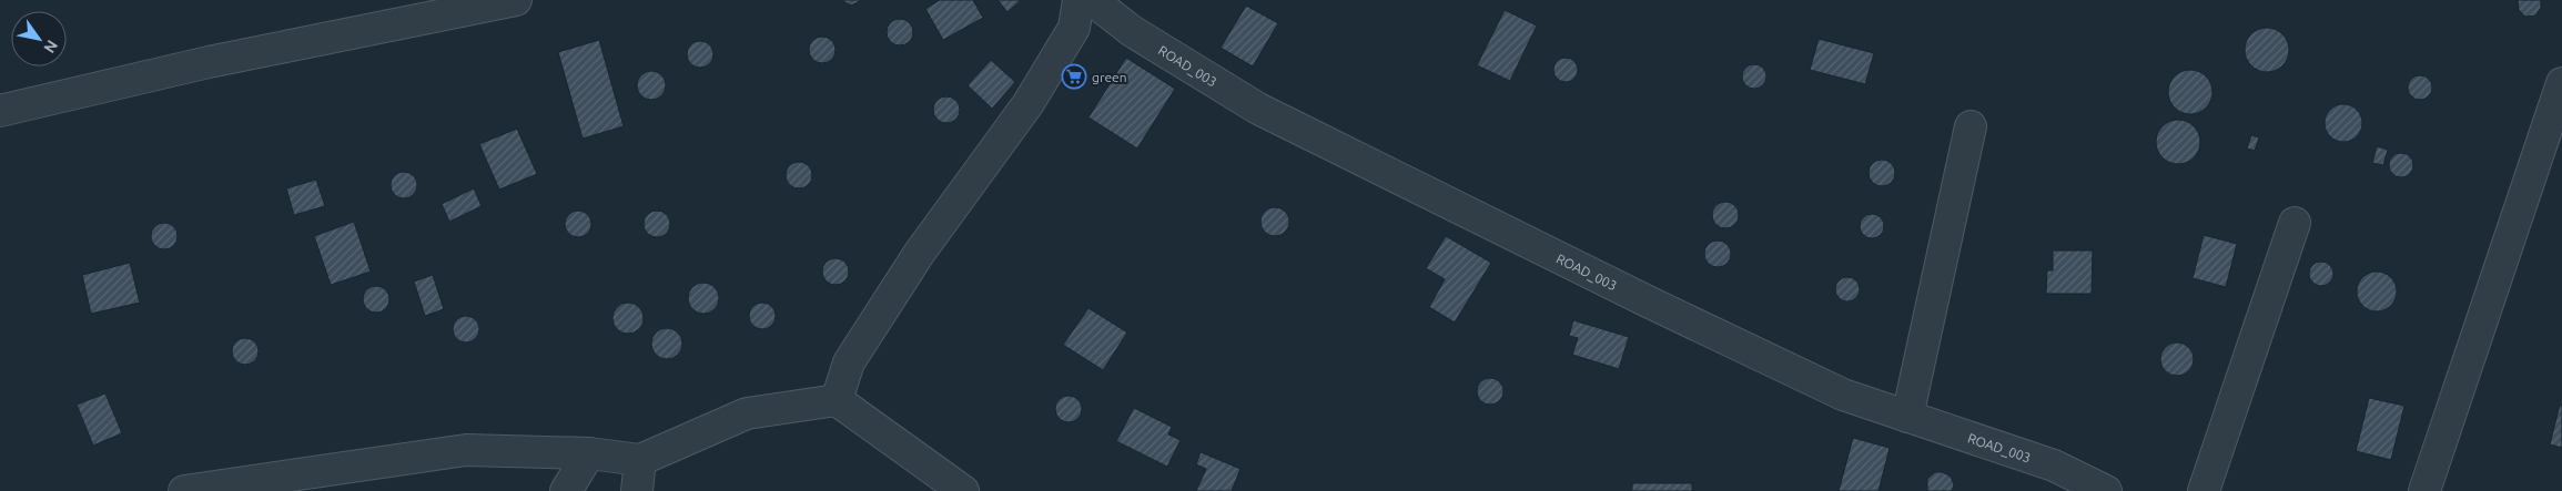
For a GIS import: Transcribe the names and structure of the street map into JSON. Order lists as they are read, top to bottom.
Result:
{
  "streets": {
    "street": ["ROAD_003"]
  },
  "places": {
    "supermarket": ["green"]
  },
  "north": "bottom right"
}
